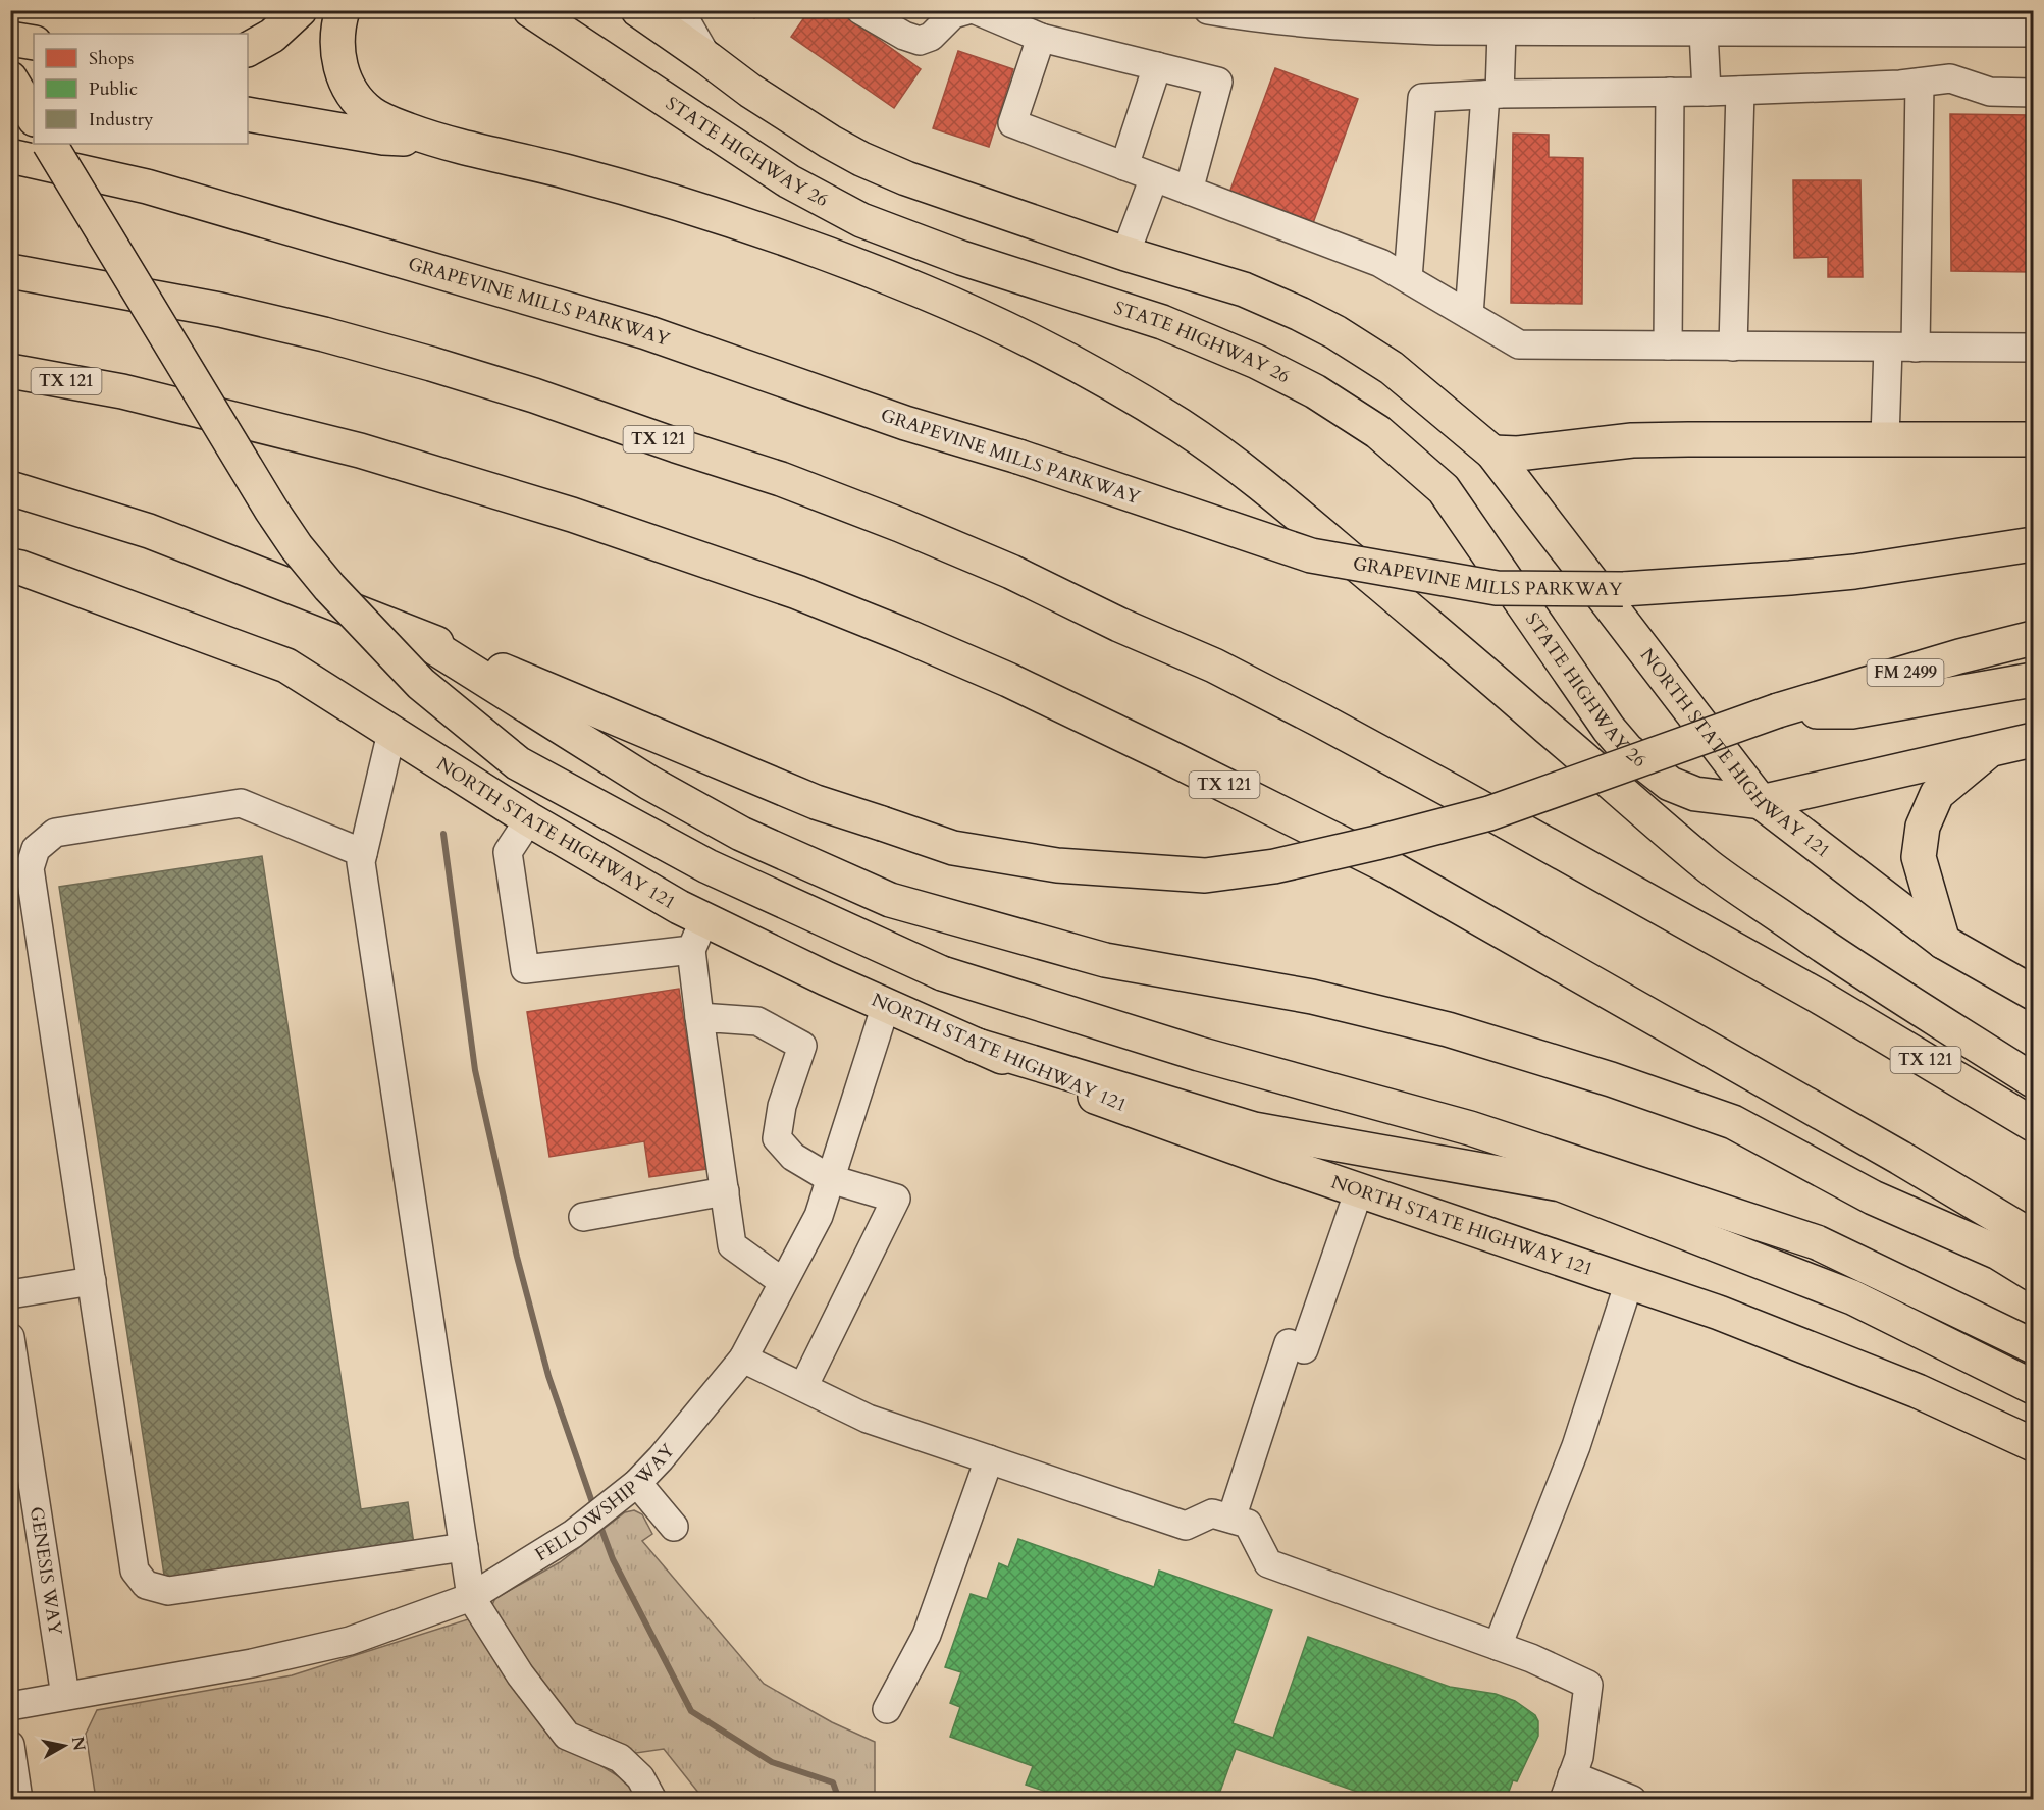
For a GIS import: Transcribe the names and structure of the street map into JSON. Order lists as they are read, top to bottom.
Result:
{
  "streets": {
    "main road": [
      "STATE HIGHWAY 26",
      "GRAPEVINE MILLS PARKWAY",
      "TX 121",
      "FM 2499",
      "NORTH STATE HIGHWAY 121"
    ],
    "street": ["FELLOWSHIP WAY", "GENESIS WAY"]
  },
  "crossings": [
    ["STATE HIGHWAY 26", "NORTH STATE HIGHWAY 121"],
    ["NORTH STATE HIGHWAY 121", "FELLOWSHIP WAY"],
    ["FELLOWSHIP WAY", "GENESIS WAY"]
  ],
  "legend": ["Shops", "Public", "Industry"],
  "north": "right"
}
